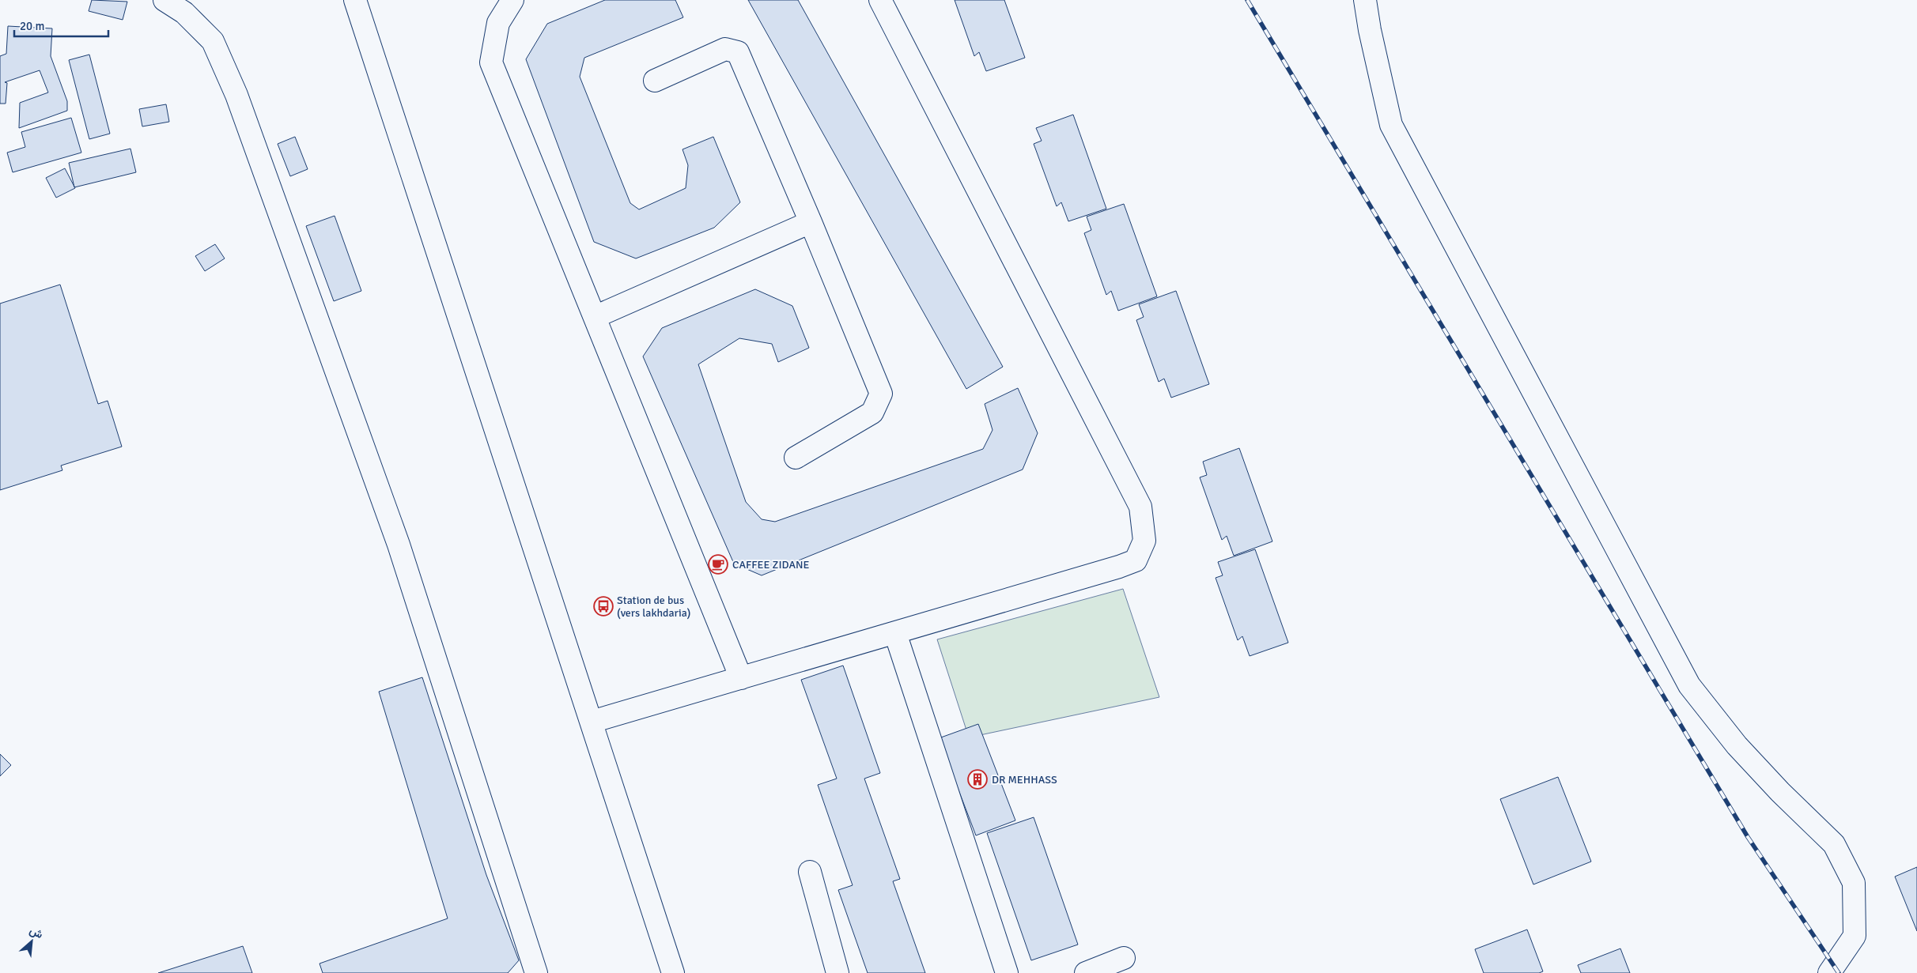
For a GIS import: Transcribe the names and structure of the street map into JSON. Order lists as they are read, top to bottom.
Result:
{
  "places": {
    "cafe": ["CAFFEE ZIDANE"],
    "bus stop": ["Station de bus (vers lakhdaria)"],
    "building": ["DR MEHHASS"]
  },
  "scale_bar": "20 m",
  "north": "top right"
}
